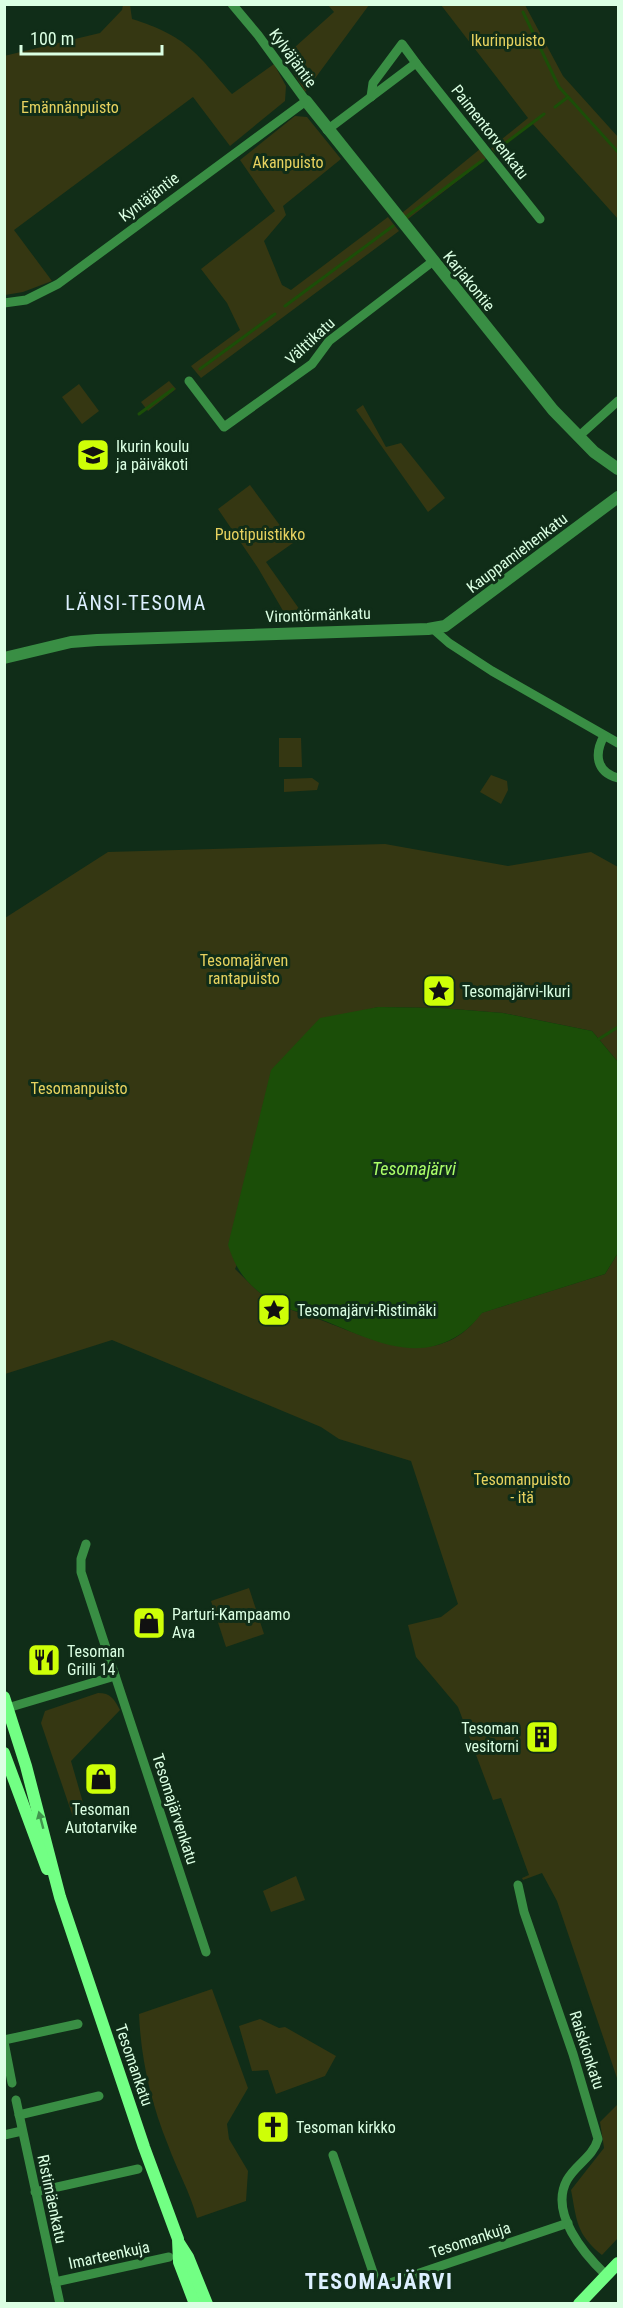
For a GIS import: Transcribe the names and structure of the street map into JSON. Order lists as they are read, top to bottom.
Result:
{
  "streets": {
    "main road": ["Tesomankatu"],
    "street": [
      "Kylväjäntie",
      "Paimentorvenkatu",
      "Kyntäjäntie",
      "Karjakontie",
      "Välttikatu",
      "Kauppamiehenkatu",
      "Virontörmänkatu",
      "Tesomajärvenkatu",
      "Raiskionkatu",
      "Ristimäenkatu",
      "Tesomankuja",
      "Imarteenkuja"
    ]
  },
  "crossings": [
    ["Kylväjäntie", "Kyntäjäntie"],
    ["Kylväjäntie", "Karjakontie"],
    ["Paimentorvenkatu", "Karjakontie"],
    ["Kyntäjäntie", "Karjakontie"],
    ["Karjakontie", "Välttikatu"],
    ["Kauppamiehenkatu", "Virontörmänkatu"],
    ["Raiskionkatu", "Tesomankuja"],
    ["Ristimäenkatu", "Imarteenkuja"]
  ],
  "districts": ["LÄNSI-TESOMA", "TESOMAJÄRVI"],
  "water": ["Tesomajärvi"],
  "parks": [
    "Ikurinpuisto",
    "Emännänpuisto",
    "Akanpuisto",
    "Puotipuistikko",
    "Tesomajärven rantapuisto",
    "Tesomanpuisto",
    "Tesomanpuisto - itä"
  ],
  "places": {
    "school or university": ["Ikurin koulu ja päiväkoti"],
    "place": ["Tesomajärvi-Ikuri", "Tesomajärvi-Ristimäki"],
    "shop": ["Parturi-Kampaamo Ava", "Tesoman Autotarvike"],
    "restaurant": ["Tesoman Grilli 14"],
    "building": ["Tesoman vesitorni"],
    "church": ["Tesoman kirkko"]
  },
  "scale_bar": "100 m"
}
